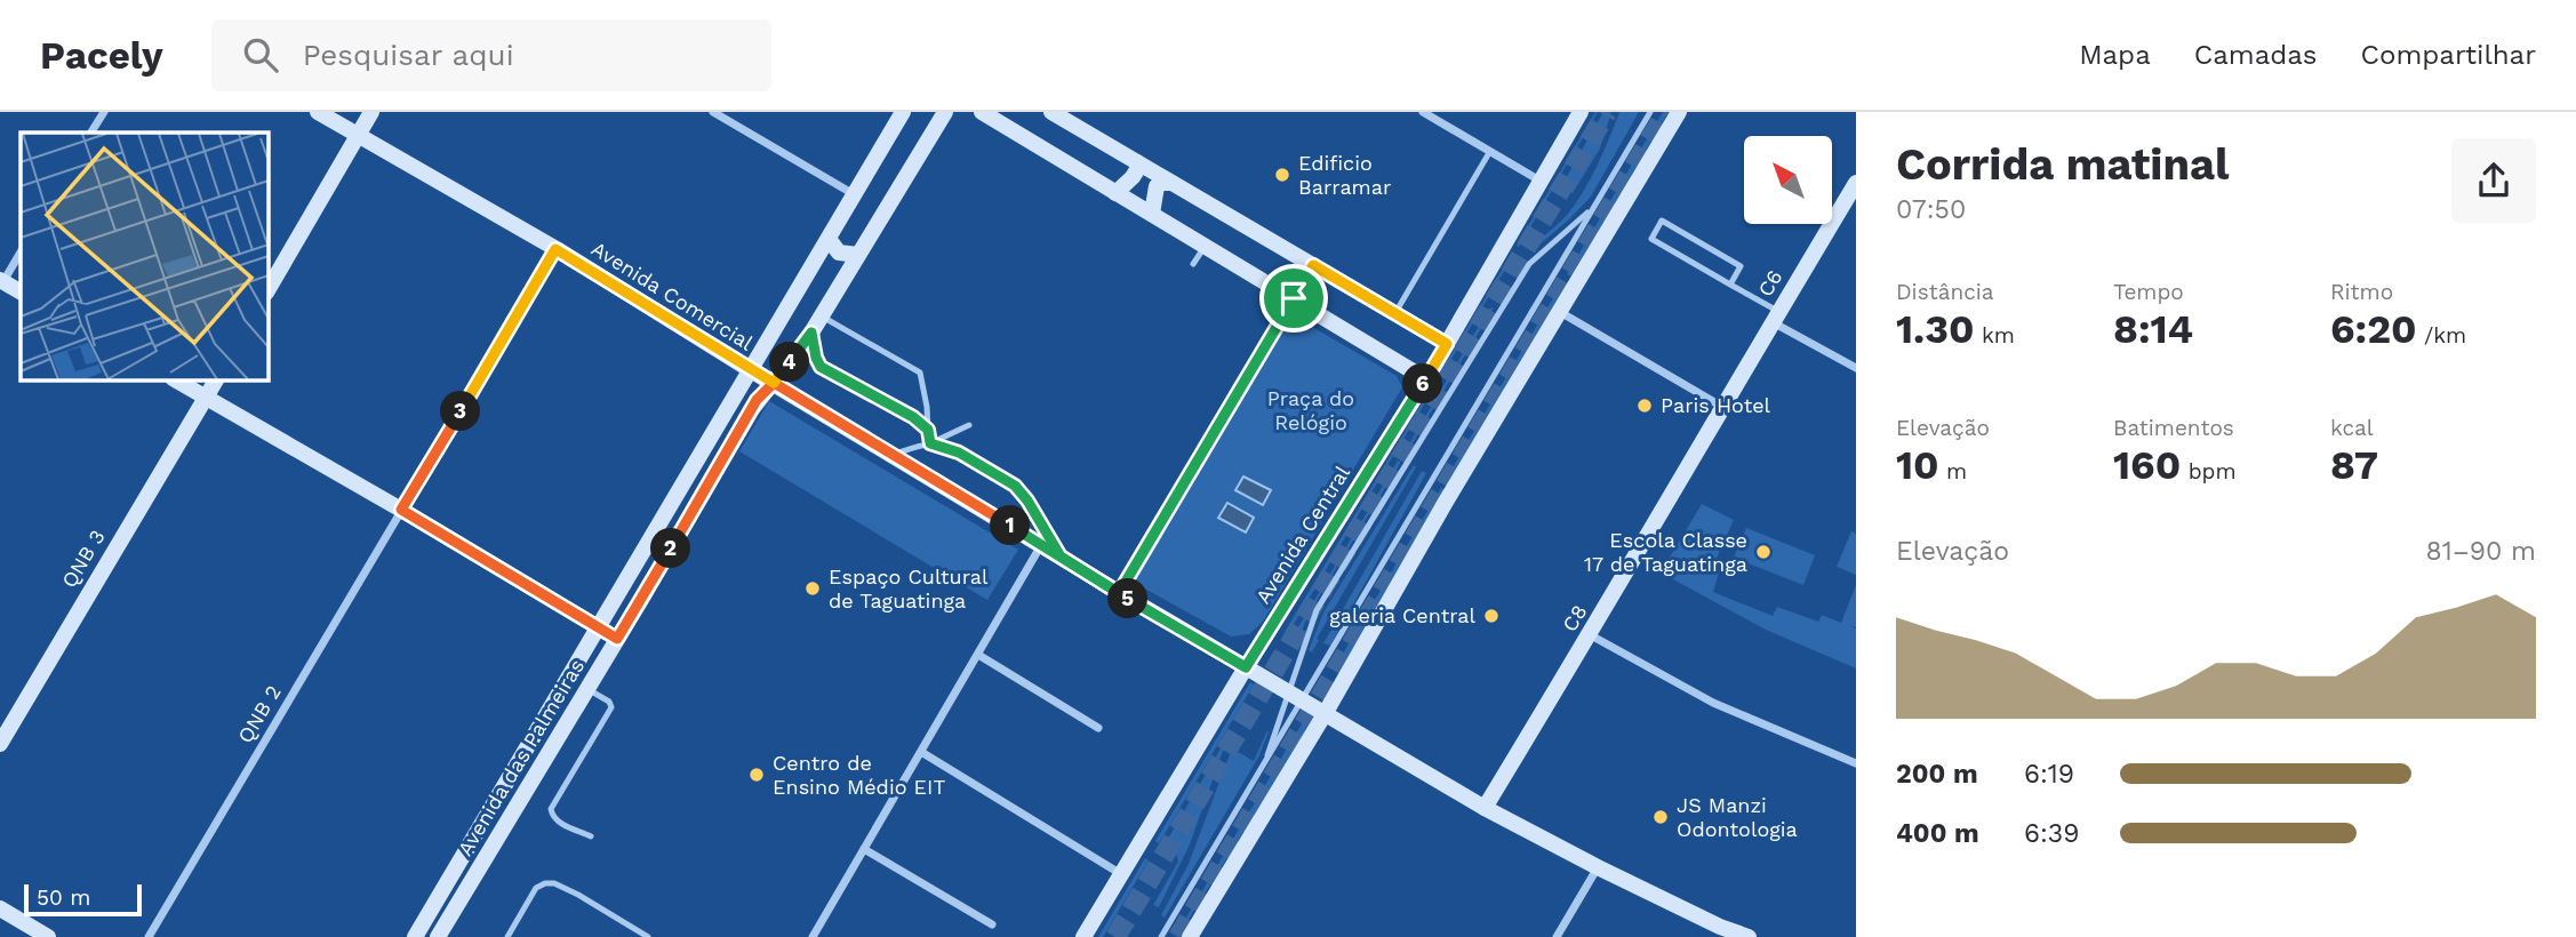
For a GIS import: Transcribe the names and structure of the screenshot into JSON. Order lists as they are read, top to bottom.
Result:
{
  "streets": {
    "main road": [
      "C6",
      "Avenida Comercial",
      "Avenida Central",
      "QNB 3",
      "C8",
      "Avenida das Palmeiras"
    ],
    "street": ["QNB 2"]
  },
  "crossings": [
    ["C6", "C8"],
    ["Avenida Comercial", "Avenida Central"],
    ["Avenida Comercial", "QNB 2"],
    ["Avenida Comercial", "Avenida das Palmeiras"]
  ],
  "parks": ["Praça do Relógio"],
  "places": [
    "Edificio Barramar",
    "Paris Hotel",
    "Escola Classe 17 de Taguatinga",
    "Espaço Cultural de Taguatinga",
    "galeria Central",
    "Centro de Ensino Médio EIT",
    "JS Manzi Odontologia"
  ],
  "scale_bar": "50 m",
  "north": "top left",
  "page": {
    "header": "Pacely",
    "search": "Pesquisar aqui",
    "nav": ["Mapa", "Camadas", "Compartilhar"],
    "heading": ["Corrida matinal", "07:50"],
    "stats": [
      ["Distância", "1.30 km"],
      ["Tempo", "8:14"],
      ["Ritmo", "6:20 /km"],
      ["Elevação", "10 m"],
      ["Batimentos", "160 bpm"],
      ["kcal", "87"]
    ],
    "pins": [
      "4",
      "6",
      "3",
      "1",
      "2",
      "5"
    ],
    "chart": ["Elevação", "81–90 m"],
    "list": [
      {
        "name": "200 m",
        "note": "6:19"
      },
      {
        "name": "400 m",
        "note": "6:39"
      }
    ],
    "scale": "50 m"
  }
}
